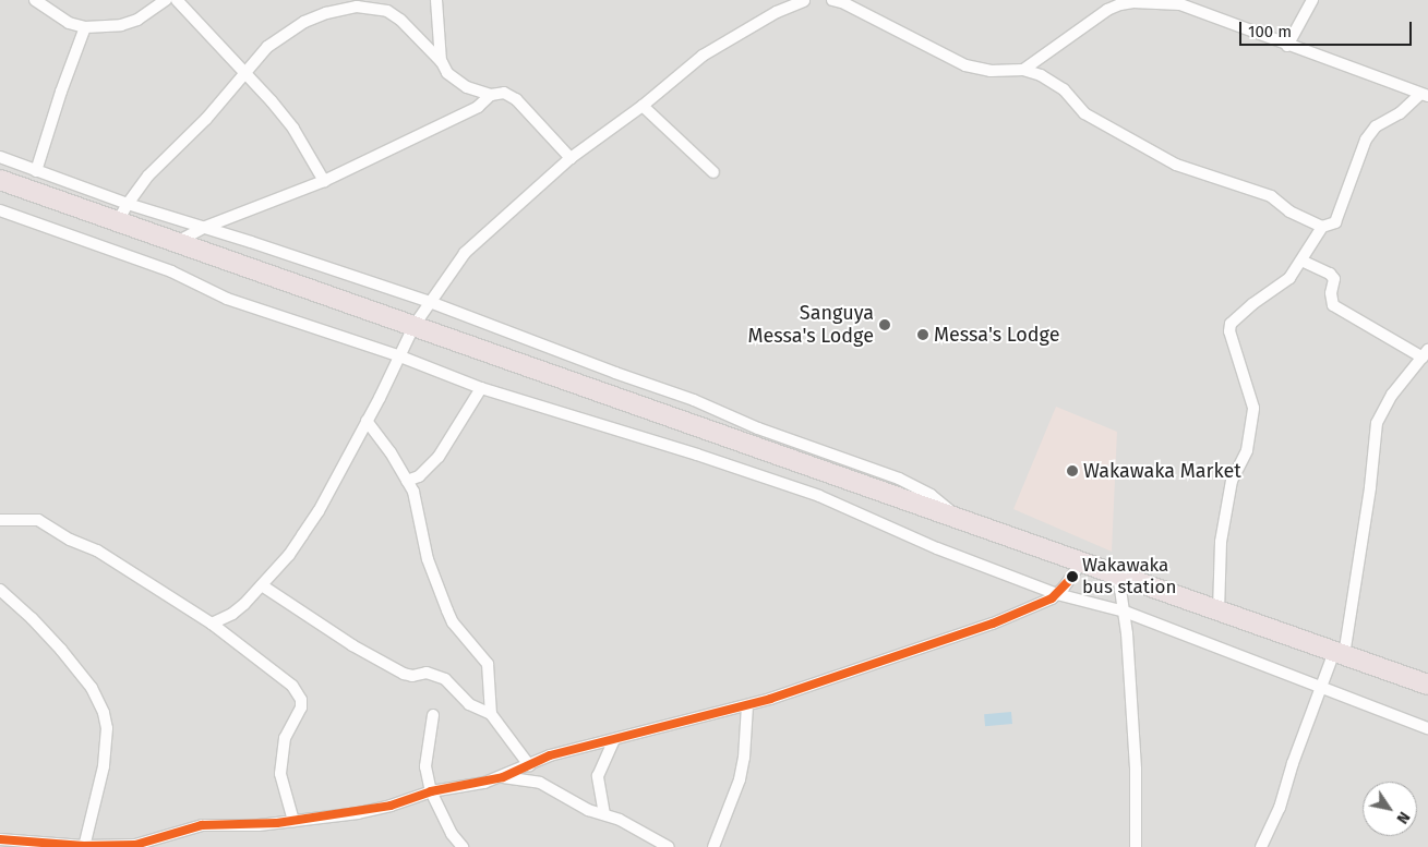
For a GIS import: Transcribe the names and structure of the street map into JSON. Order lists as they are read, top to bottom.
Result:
{
  "places": [
    "Sanguya Messa's Lodge",
    "Messa's Lodge",
    "Wakawaka Market",
    "Wakawaka bus station"
  ],
  "scale_bar": "100 m",
  "north": "bottom right"
}
